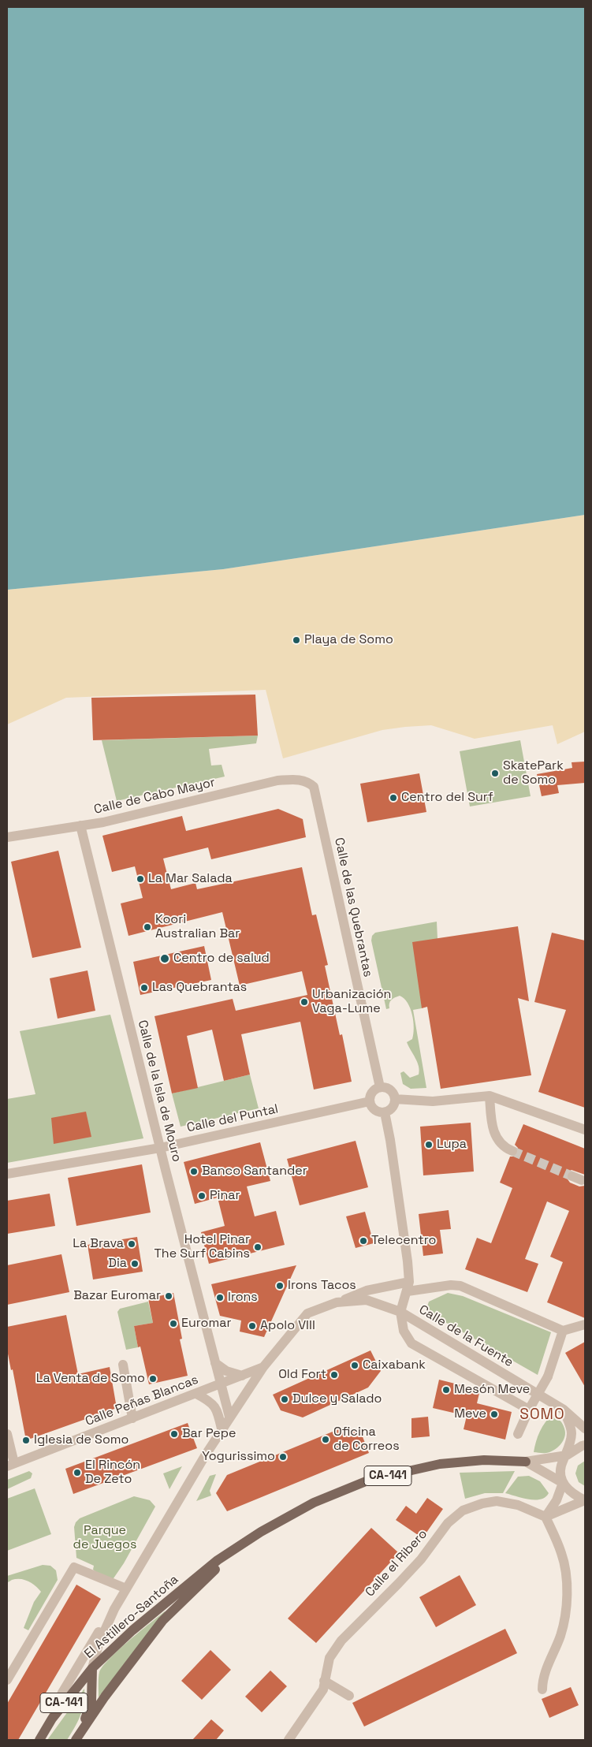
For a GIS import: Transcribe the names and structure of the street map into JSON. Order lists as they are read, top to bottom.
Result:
{
  "streets": {
    "main road": ["CA-141", "El Astillero-Santoña"],
    "street": [
      "Calle de Cabo Mayor",
      "Calle de las Quebrantas",
      "Calle de la Isla de Mouro",
      "Calle del Puntal",
      "Calle de la Fuente",
      "Calle Peñas Blancas",
      "Calle el Ribero"
    ]
  },
  "crossings": [
    ["Calle de Cabo Mayor", "Calle de las Quebrantas"],
    ["Calle de Cabo Mayor", "Calle de la Isla de Mouro"],
    ["Calle de las Quebrantas", "Calle del Puntal"],
    ["Calle de la Isla de Mouro", "Calle del Puntal"],
    ["Calle de la Isla de Mouro", "Calle Peñas Blancas"],
    ["CA-141", "El Astillero-Santoña"]
  ],
  "districts": ["SOMO"],
  "parks": ["Parque de Juegos"],
  "places": [
    "Playa de Somo",
    "SkatePark de Somo",
    "Centro del Surf",
    "La Mar Salada",
    "Koori Australian Bar",
    "Centro de salud",
    "Las Quebrantas",
    "Urbanización Vaga-Lume",
    "Lupa",
    "Banco Santander",
    "Pinar",
    "Telecentro",
    "La Brava",
    "Hotel Pinar The Surf Cabins",
    "Dia",
    "Irons Tacos",
    "Bazar Euromar",
    "Irons",
    "Euromar",
    "Apolo VIII",
    "Caixabank",
    "Old Fort",
    "La Venta de Somo",
    "Mesón Meve",
    "Dulce y Salado",
    "Meve",
    "Bar Pepe",
    "Oficina de Correos",
    "Iglesia de Somo",
    "Yogurissimo",
    "El Rincón De Zeto"
  ]
}
